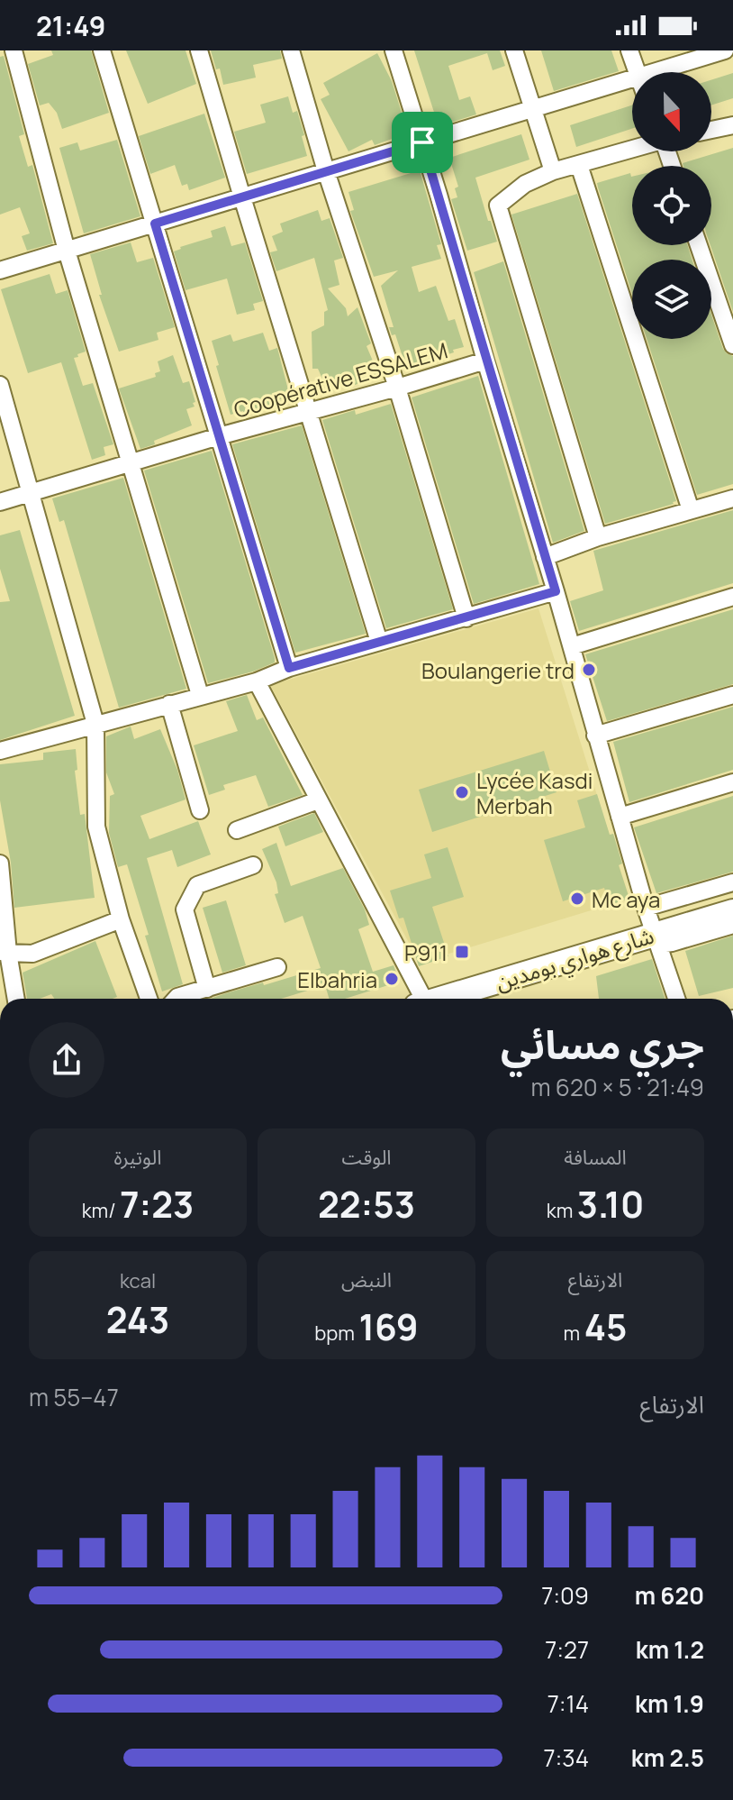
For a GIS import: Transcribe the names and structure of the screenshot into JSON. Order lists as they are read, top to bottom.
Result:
{
  "streets": {
    "main road": ["شارع هواري بومدين"],
    "street": ["Coopérative ESSALEM"]
  },
  "places": {
    "other": [
      "Boulangerie trd",
      "Lycée Kasdi Merbah",
      "Mc aya",
      "Elbahria"
    ],
    "transit": ["P911"]
  },
  "north": "bottom",
  "page": {
    "status": "21:49",
    "heading": ["جري مسائي", "21:49 · 5 × 620 m"],
    "stats": [
      ["المسافة", "3.10 km"],
      ["الوقت", "22:53"],
      ["الوتيرة", "7:23 /km"],
      ["الارتفاع", "45 m"],
      ["النبض", "169 bpm"],
      ["kcal", "243"]
    ],
    "chart": ["الارتفاع", "47–55 m"],
    "list": [
      {
        "name": "620 m",
        "note": "7:09"
      },
      {
        "name": "1.2 km",
        "note": "7:27"
      },
      {
        "name": "1.9 km",
        "note": "7:14"
      },
      {
        "name": "2.5 km",
        "note": "7:34"
      }
    ]
  }
}
